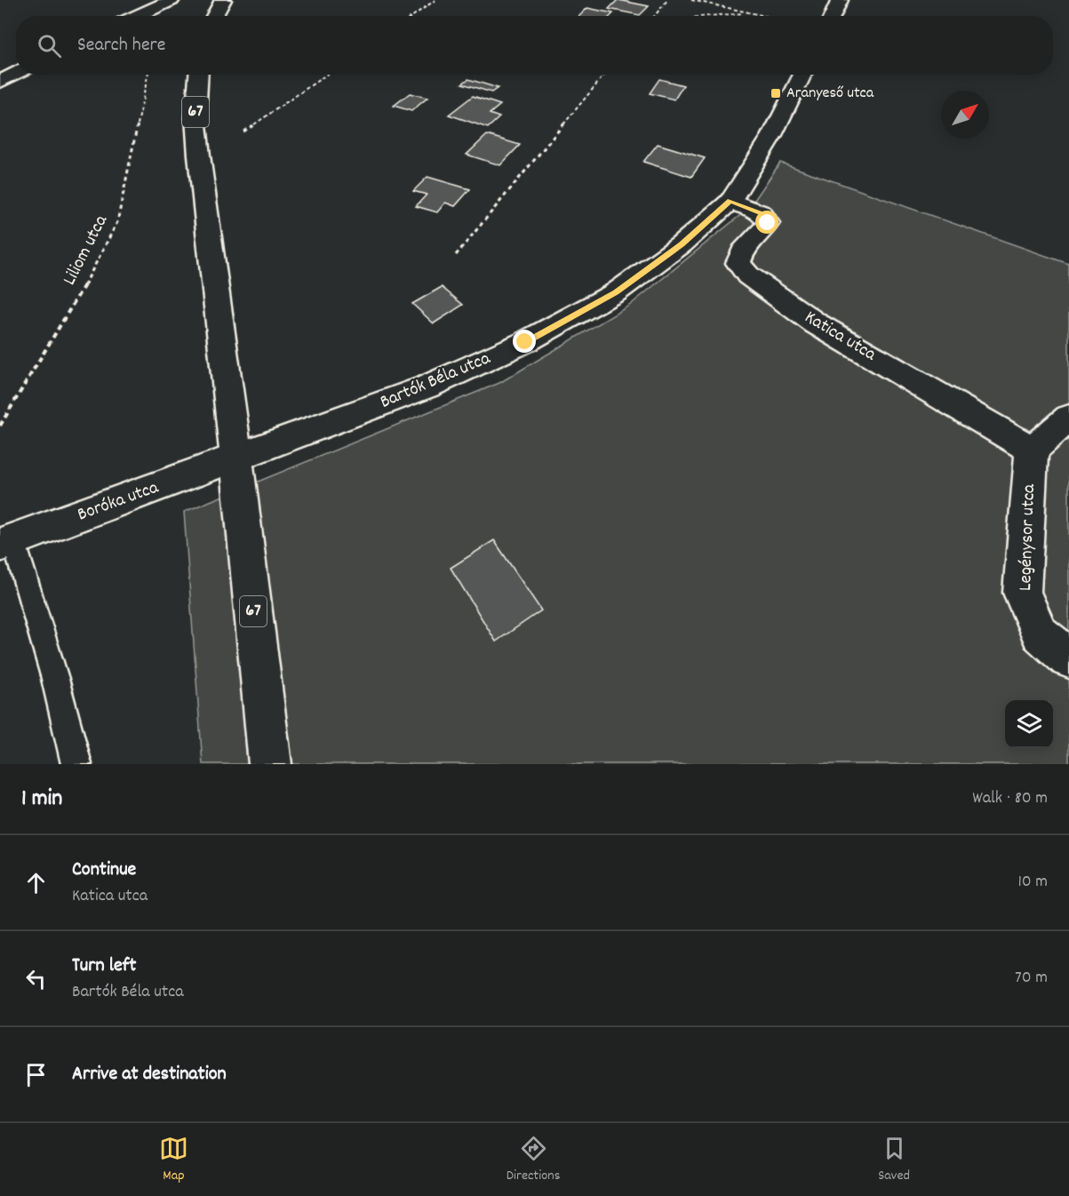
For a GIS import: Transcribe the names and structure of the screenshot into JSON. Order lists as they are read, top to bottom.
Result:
{
  "streets": {
    "street": [
      "67",
      "Katica utca",
      "Bartók Béla utca",
      "Boróka utca",
      "Legénysor utca"
    ],
    "path": ["Liliom utca"]
  },
  "crossings": [
    ["67", "Bartók Béla utca"],
    ["67", "Boróka utca"],
    ["Katica utca", "Bartók Béla utca"],
    ["Katica utca", "Legénysor utca"],
    ["Bartók Béla utca", "Boróka utca"]
  ],
  "places": {
    "transit": ["Aranyeső utca"]
  },
  "north": "top right",
  "page": {
    "search": "Search here",
    "heading": ["1 min", "Walk · 80 m"],
    "list": [
      ["Continue", "Katica utca", "10 m"],
      ["Turn left", "Bartók Béla utca", "70 m"],
      "Arrive at destination"
    ],
    "nav": ["Map", "Directions", "Saved"]
  }
}
